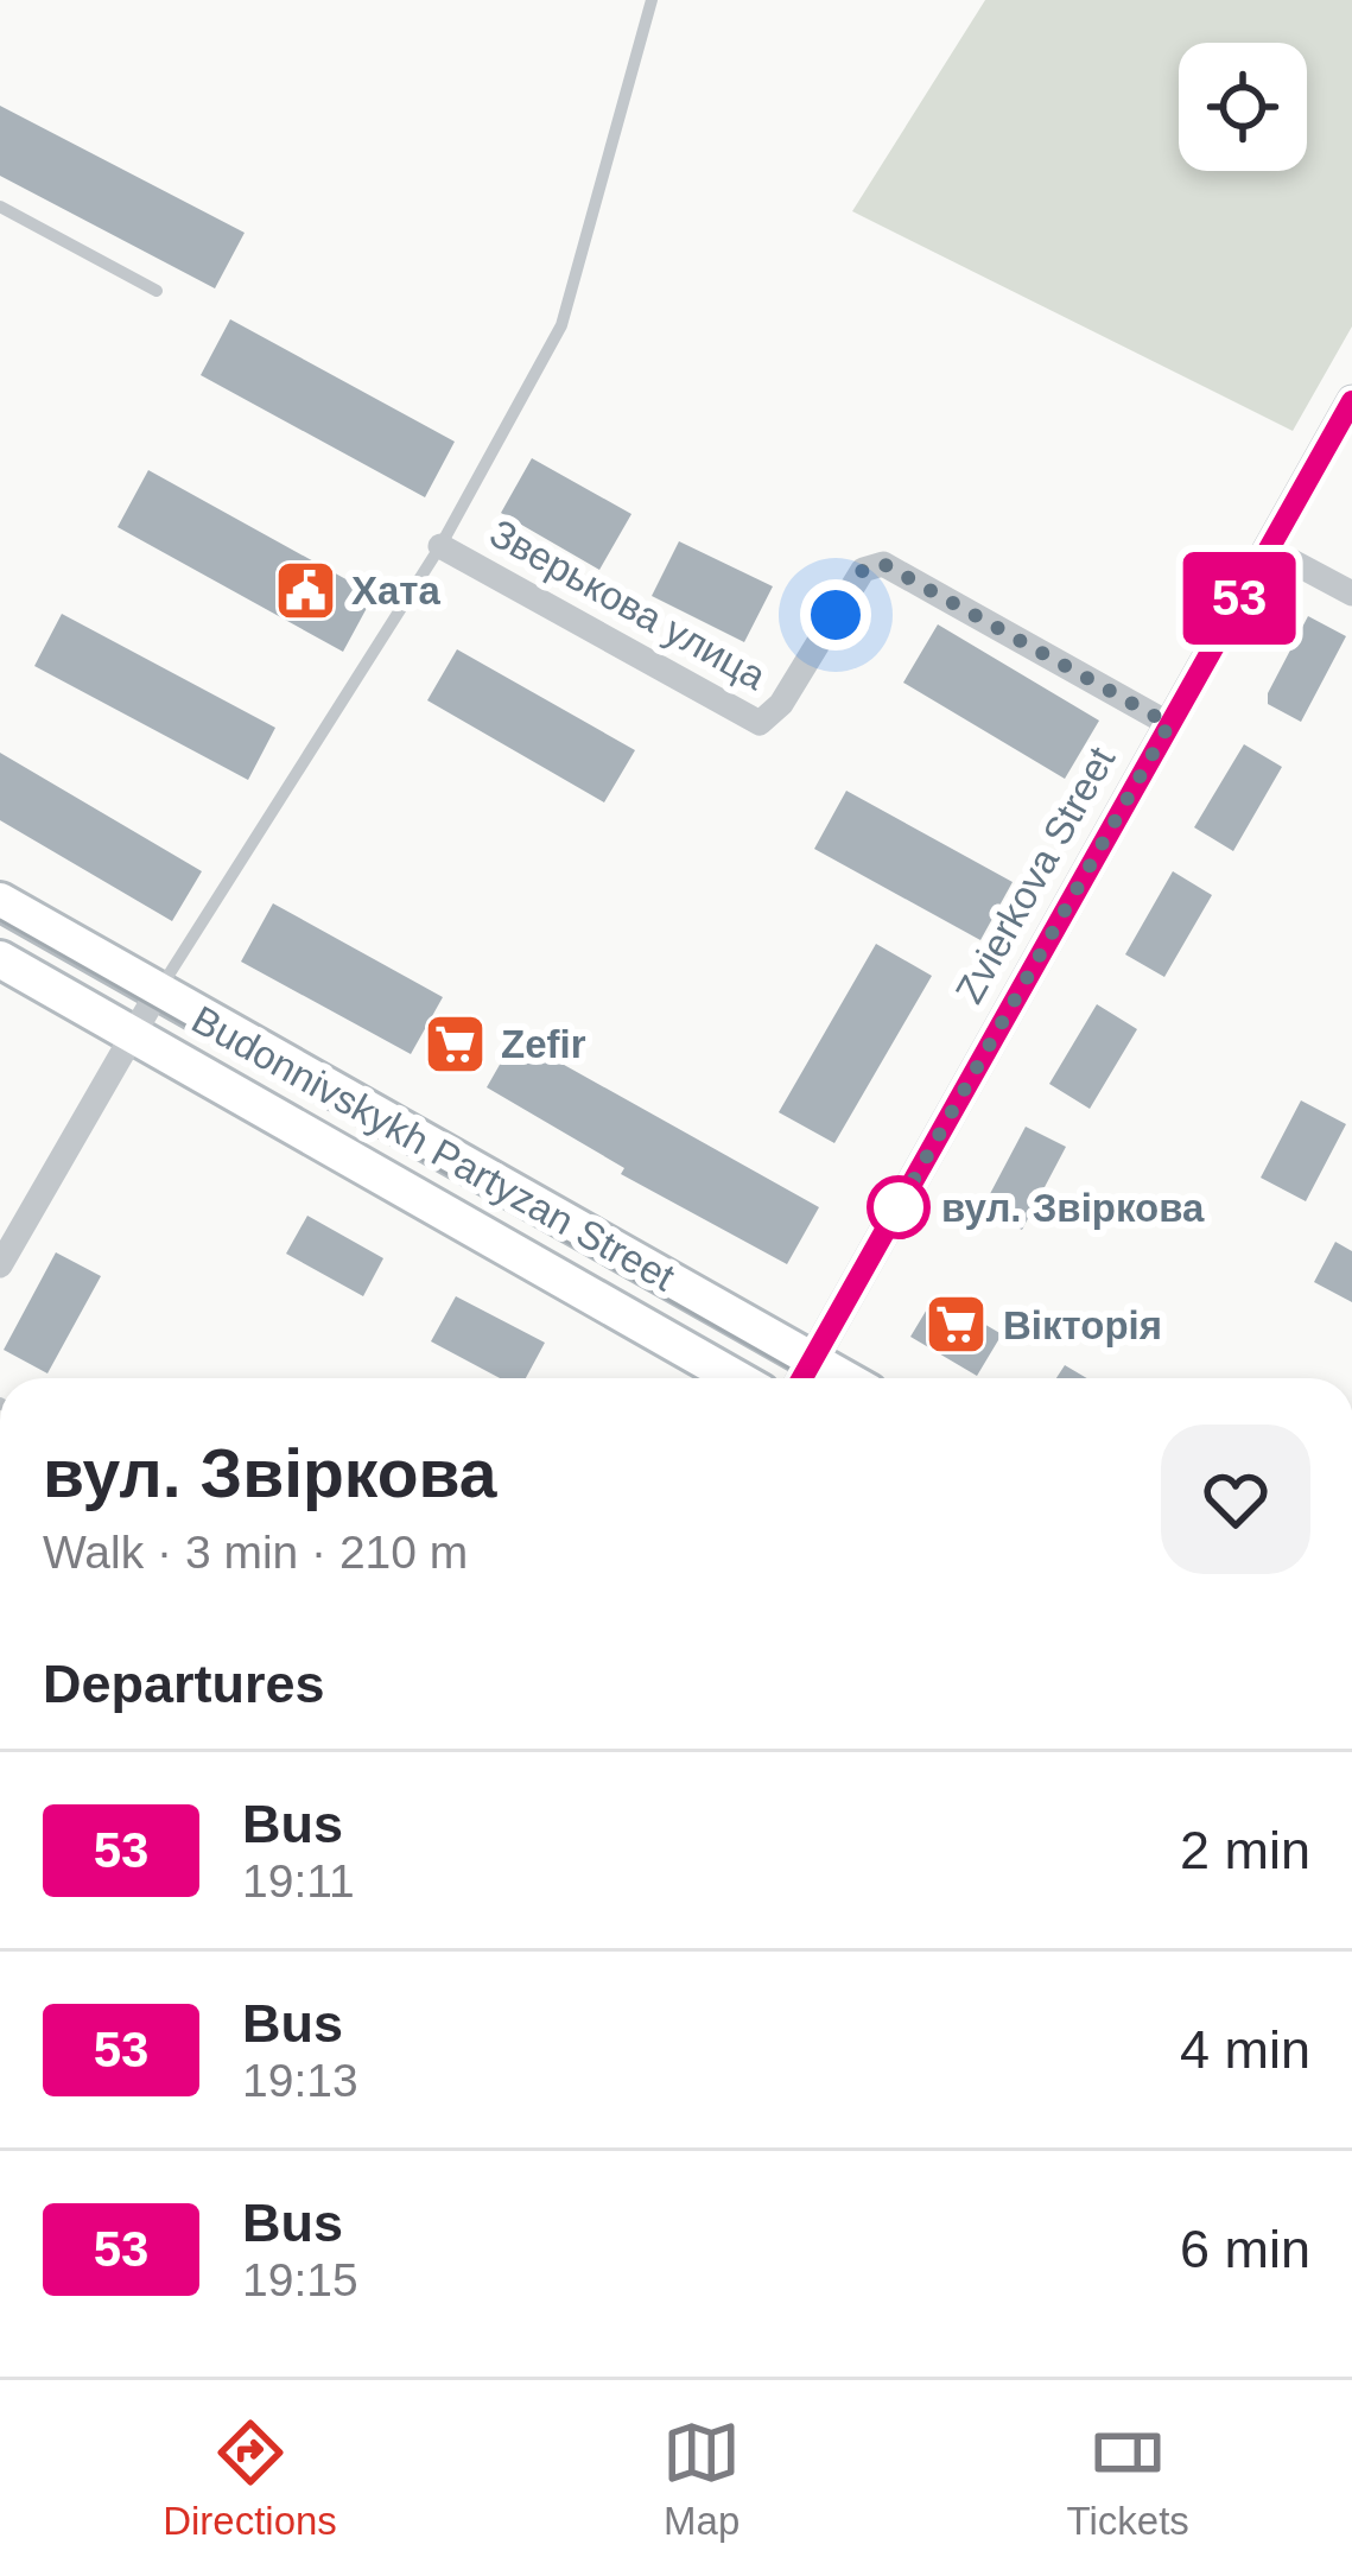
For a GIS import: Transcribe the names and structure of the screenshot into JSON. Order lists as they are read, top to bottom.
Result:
{
  "streets": {
    "main road": ["Budonnivskykh Partyzan Street"],
    "street": ["Зверькова улица", "Zvierkova Street"]
  },
  "crossings": [
    ["Зверькова улица", "Zvierkova Street"],
    ["Zvierkova Street", "Budonnivskykh Partyzan Street"]
  ],
  "places": {
    "public building": ["Хата"],
    "supermarket": ["Zefir", "Вікторія"],
    "other": ["вул. Звіркова"]
  },
  "lines": ["bus line 53"],
  "page": {
    "on_map": "53",
    "heading": [
      ["вул. Звіркова", "Walk · 3 min · 210 m"],
      "Departures"
    ],
    "list": [
      {
        "mark": "53",
        "name": "Bus",
        "note": "19:11",
        "value": "2 min"
      },
      {
        "mark": "53",
        "name": "Bus",
        "note": "19:13",
        "value": "4 min"
      },
      {
        "mark": "53",
        "name": "Bus",
        "note": "19:15",
        "value": "6 min"
      }
    ],
    "tabs": ["Directions", "Map", "Tickets"]
  }
}
